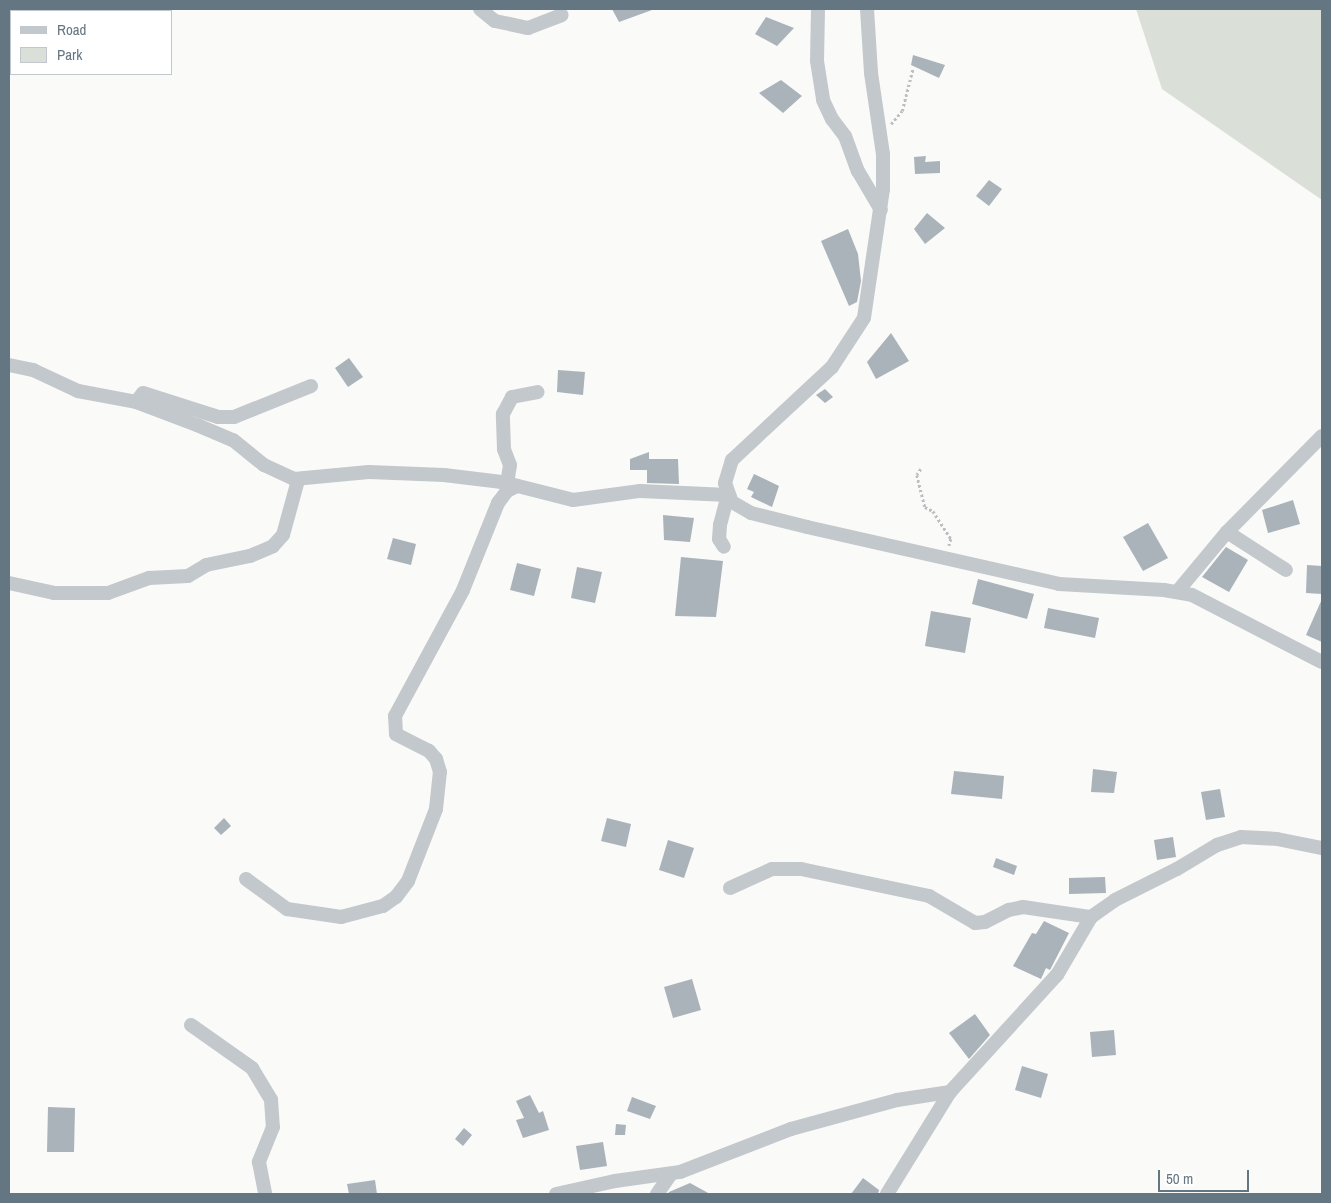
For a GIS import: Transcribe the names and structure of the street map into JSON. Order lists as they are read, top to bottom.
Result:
{
  "legend": ["Road", "Park"],
  "scale_bar": "50 m"
}
